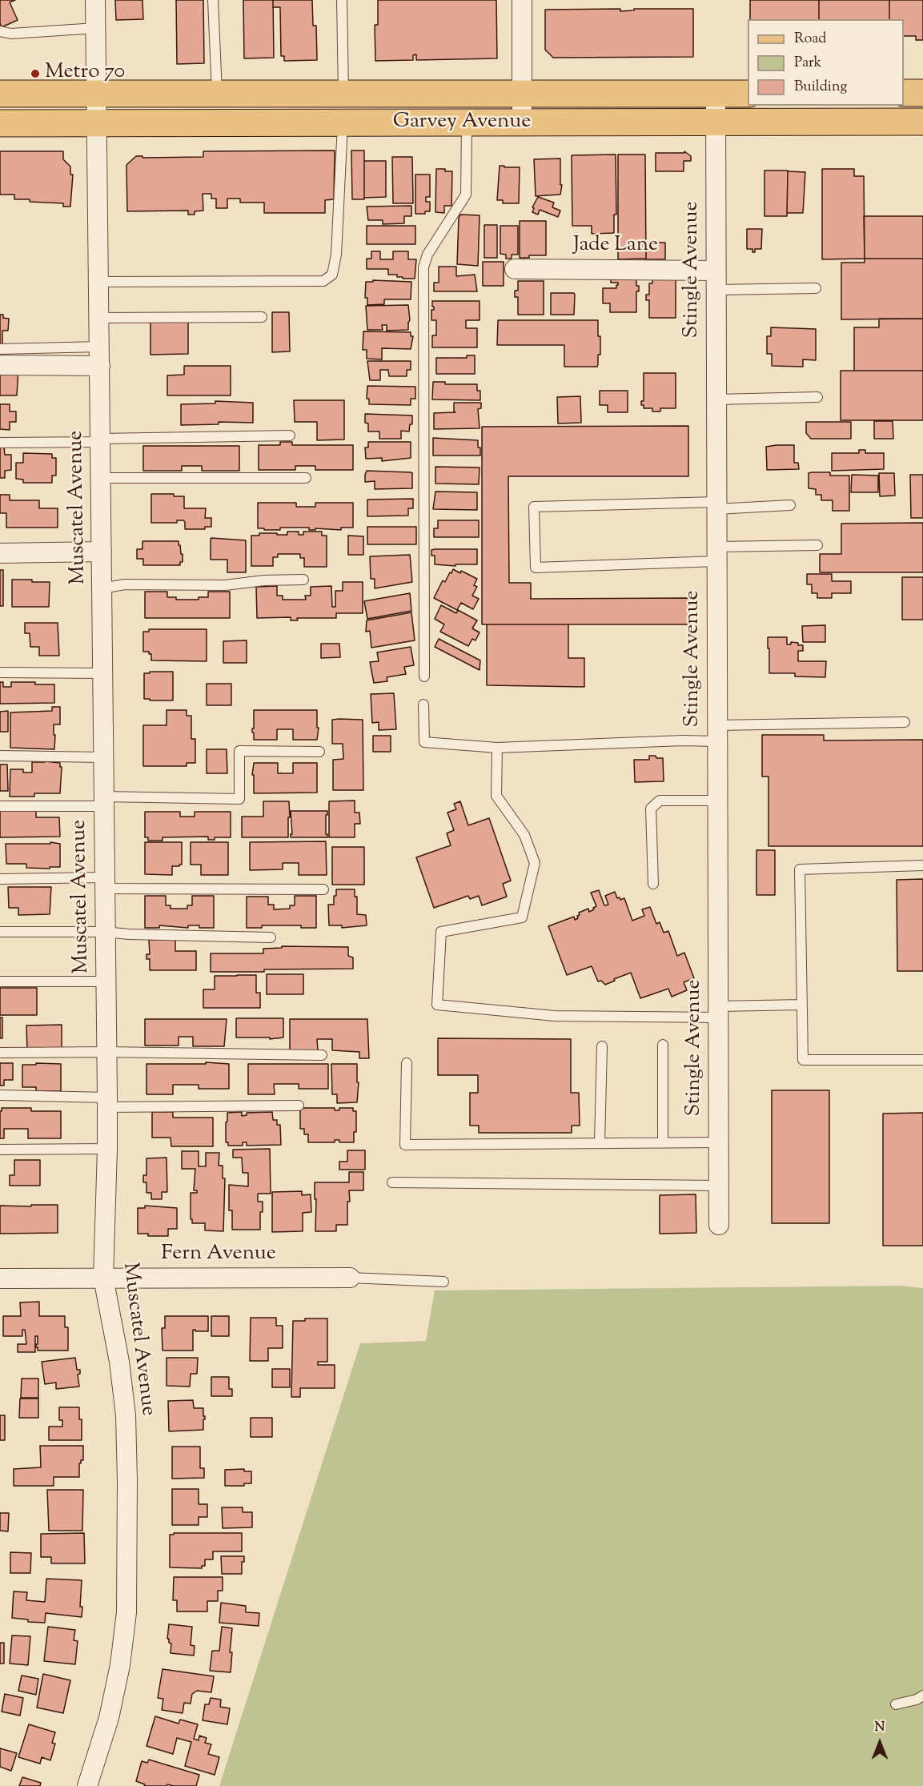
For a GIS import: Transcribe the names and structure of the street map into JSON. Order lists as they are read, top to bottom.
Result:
{
  "streets": {
    "main road": ["Garvey Avenue"],
    "street": [
      "Jade Lane",
      "Stingle Avenue",
      "Muscatel Avenue",
      "Fern Avenue"
    ]
  },
  "crossings": [
    ["Garvey Avenue", "Stingle Avenue"],
    ["Garvey Avenue", "Muscatel Avenue"],
    ["Jade Lane", "Stingle Avenue"],
    ["Muscatel Avenue", "Fern Avenue"]
  ],
  "places": ["Metro 70"],
  "legend": ["Road", "Park", "Building"],
  "north": "top"
}
